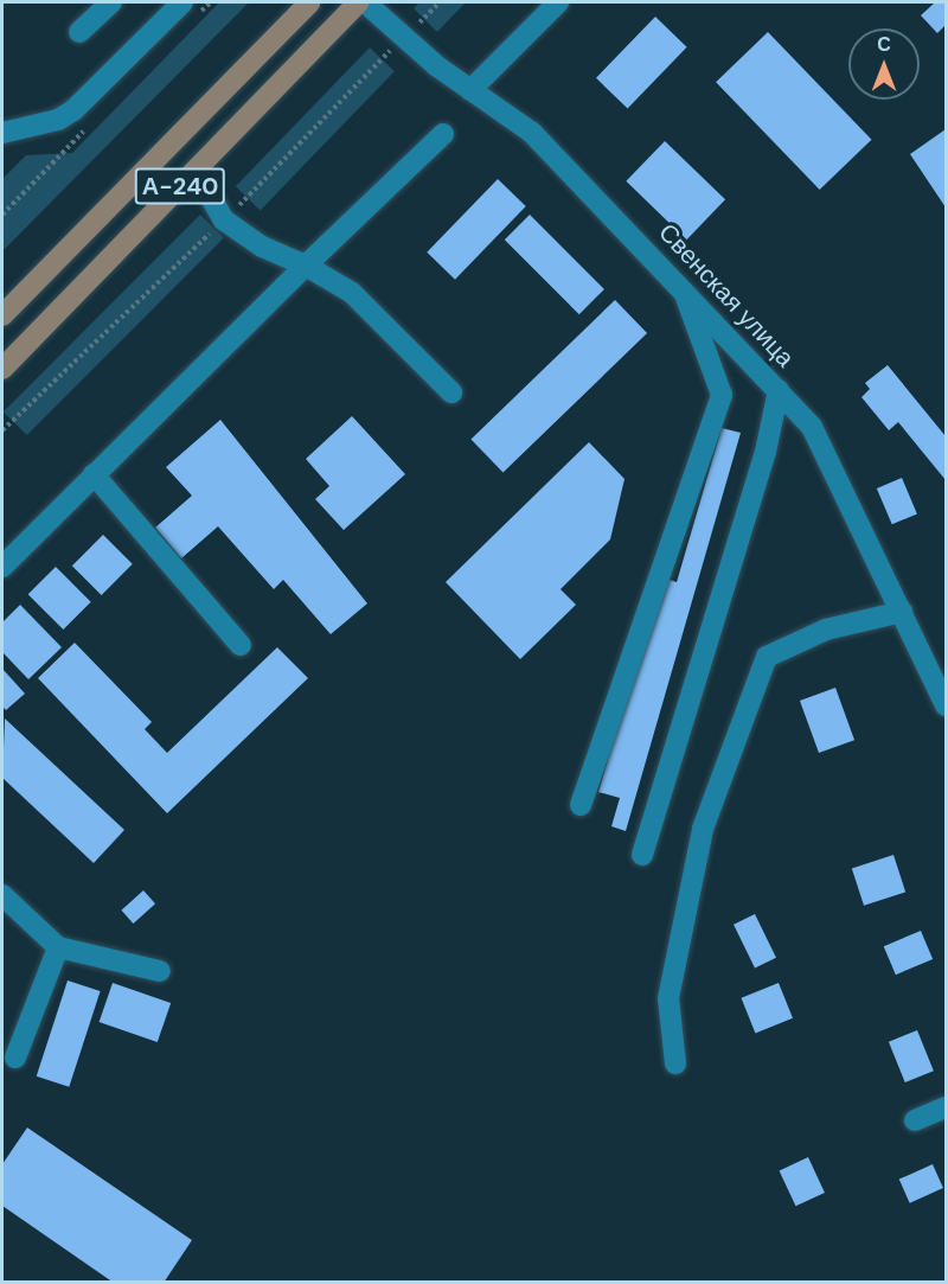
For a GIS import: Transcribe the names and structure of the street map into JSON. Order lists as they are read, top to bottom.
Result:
{
  "streets": {
    "main road": ["А-240"],
    "street": ["Свенская улица"]
  },
  "north": "top"
}
